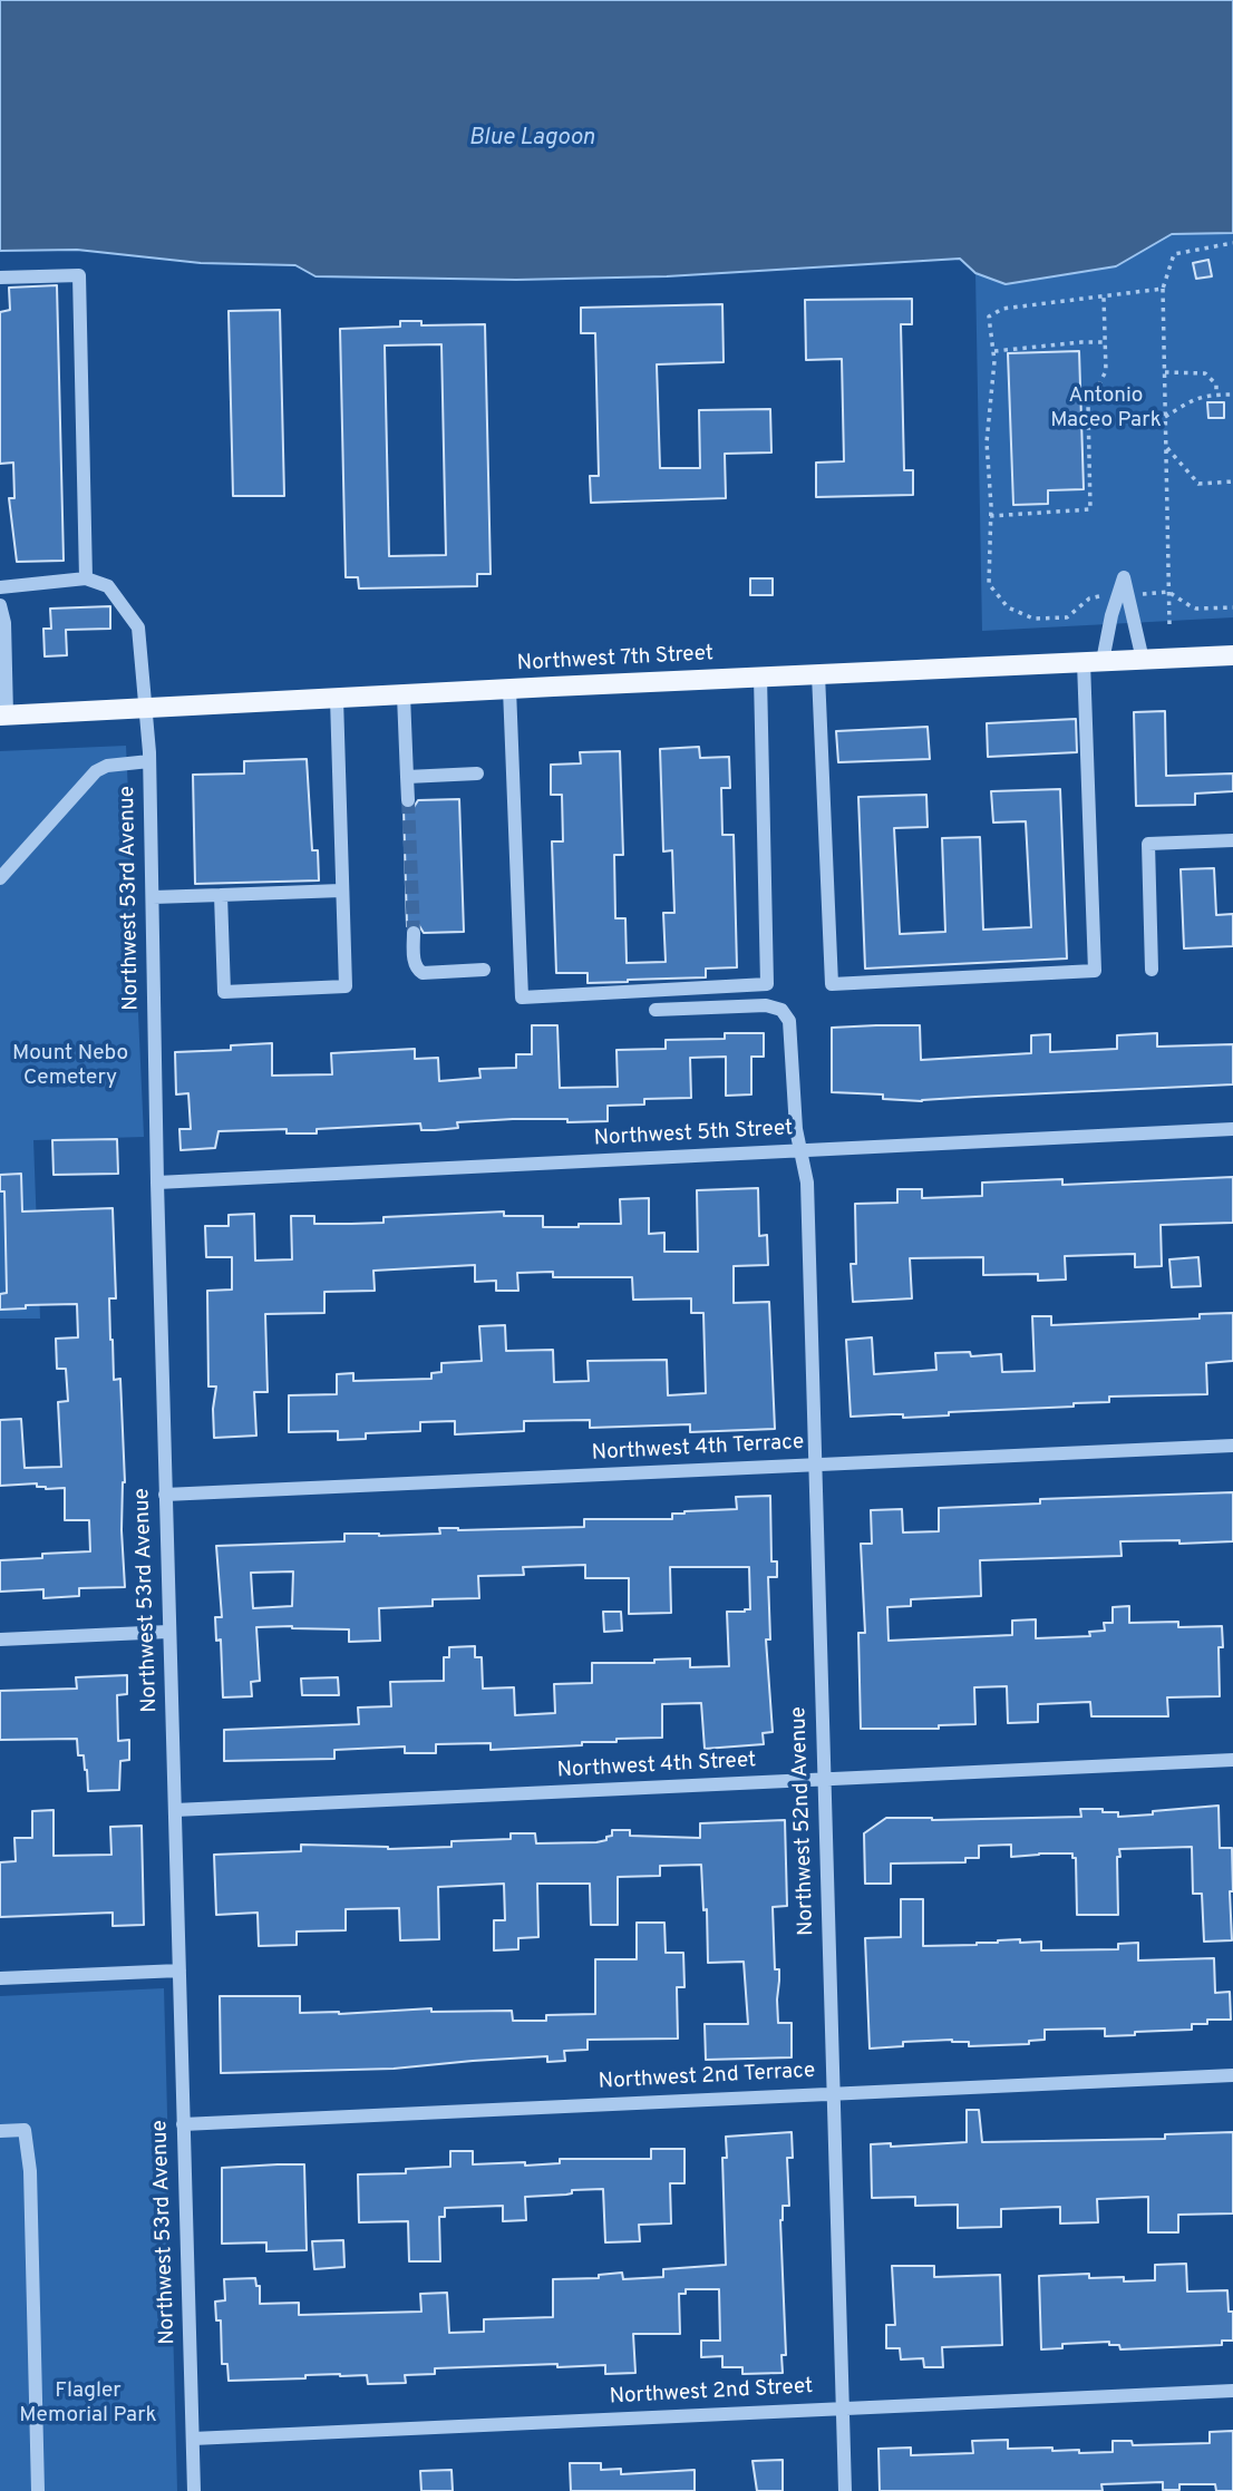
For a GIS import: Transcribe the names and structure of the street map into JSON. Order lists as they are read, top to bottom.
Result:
{
  "streets": {
    "main road": ["Northwest 7th Street"],
    "street": [
      "Northwest 53rd Avenue",
      "Northwest 5th Street",
      "Northwest 4th Terrace",
      "Northwest 4th Street",
      "Northwest 52nd Avenue",
      "Northwest 2nd Terrace",
      "Northwest 2nd Street"
    ]
  },
  "crossings": [
    ["Northwest 7th Street", "Northwest 53rd Avenue"],
    ["Northwest 53rd Avenue", "Northwest 5th Street"],
    ["Northwest 53rd Avenue", "Northwest 4th Terrace"],
    ["Northwest 53rd Avenue", "Northwest 4th Street"],
    ["Northwest 53rd Avenue", "Northwest 2nd Terrace"],
    ["Northwest 53rd Avenue", "Northwest 2nd Street"],
    ["Northwest 5th Street", "Northwest 52nd Avenue"],
    ["Northwest 4th Terrace", "Northwest 52nd Avenue"],
    ["Northwest 4th Street", "Northwest 52nd Avenue"],
    ["Northwest 52nd Avenue", "Northwest 2nd Terrace"],
    ["Northwest 52nd Avenue", "Northwest 2nd Street"]
  ],
  "water": ["Blue Lagoon"],
  "parks": ["Antonio Maceo Park", "Mount Nebo Cemetery", "Flagler Memorial Park"]
}
